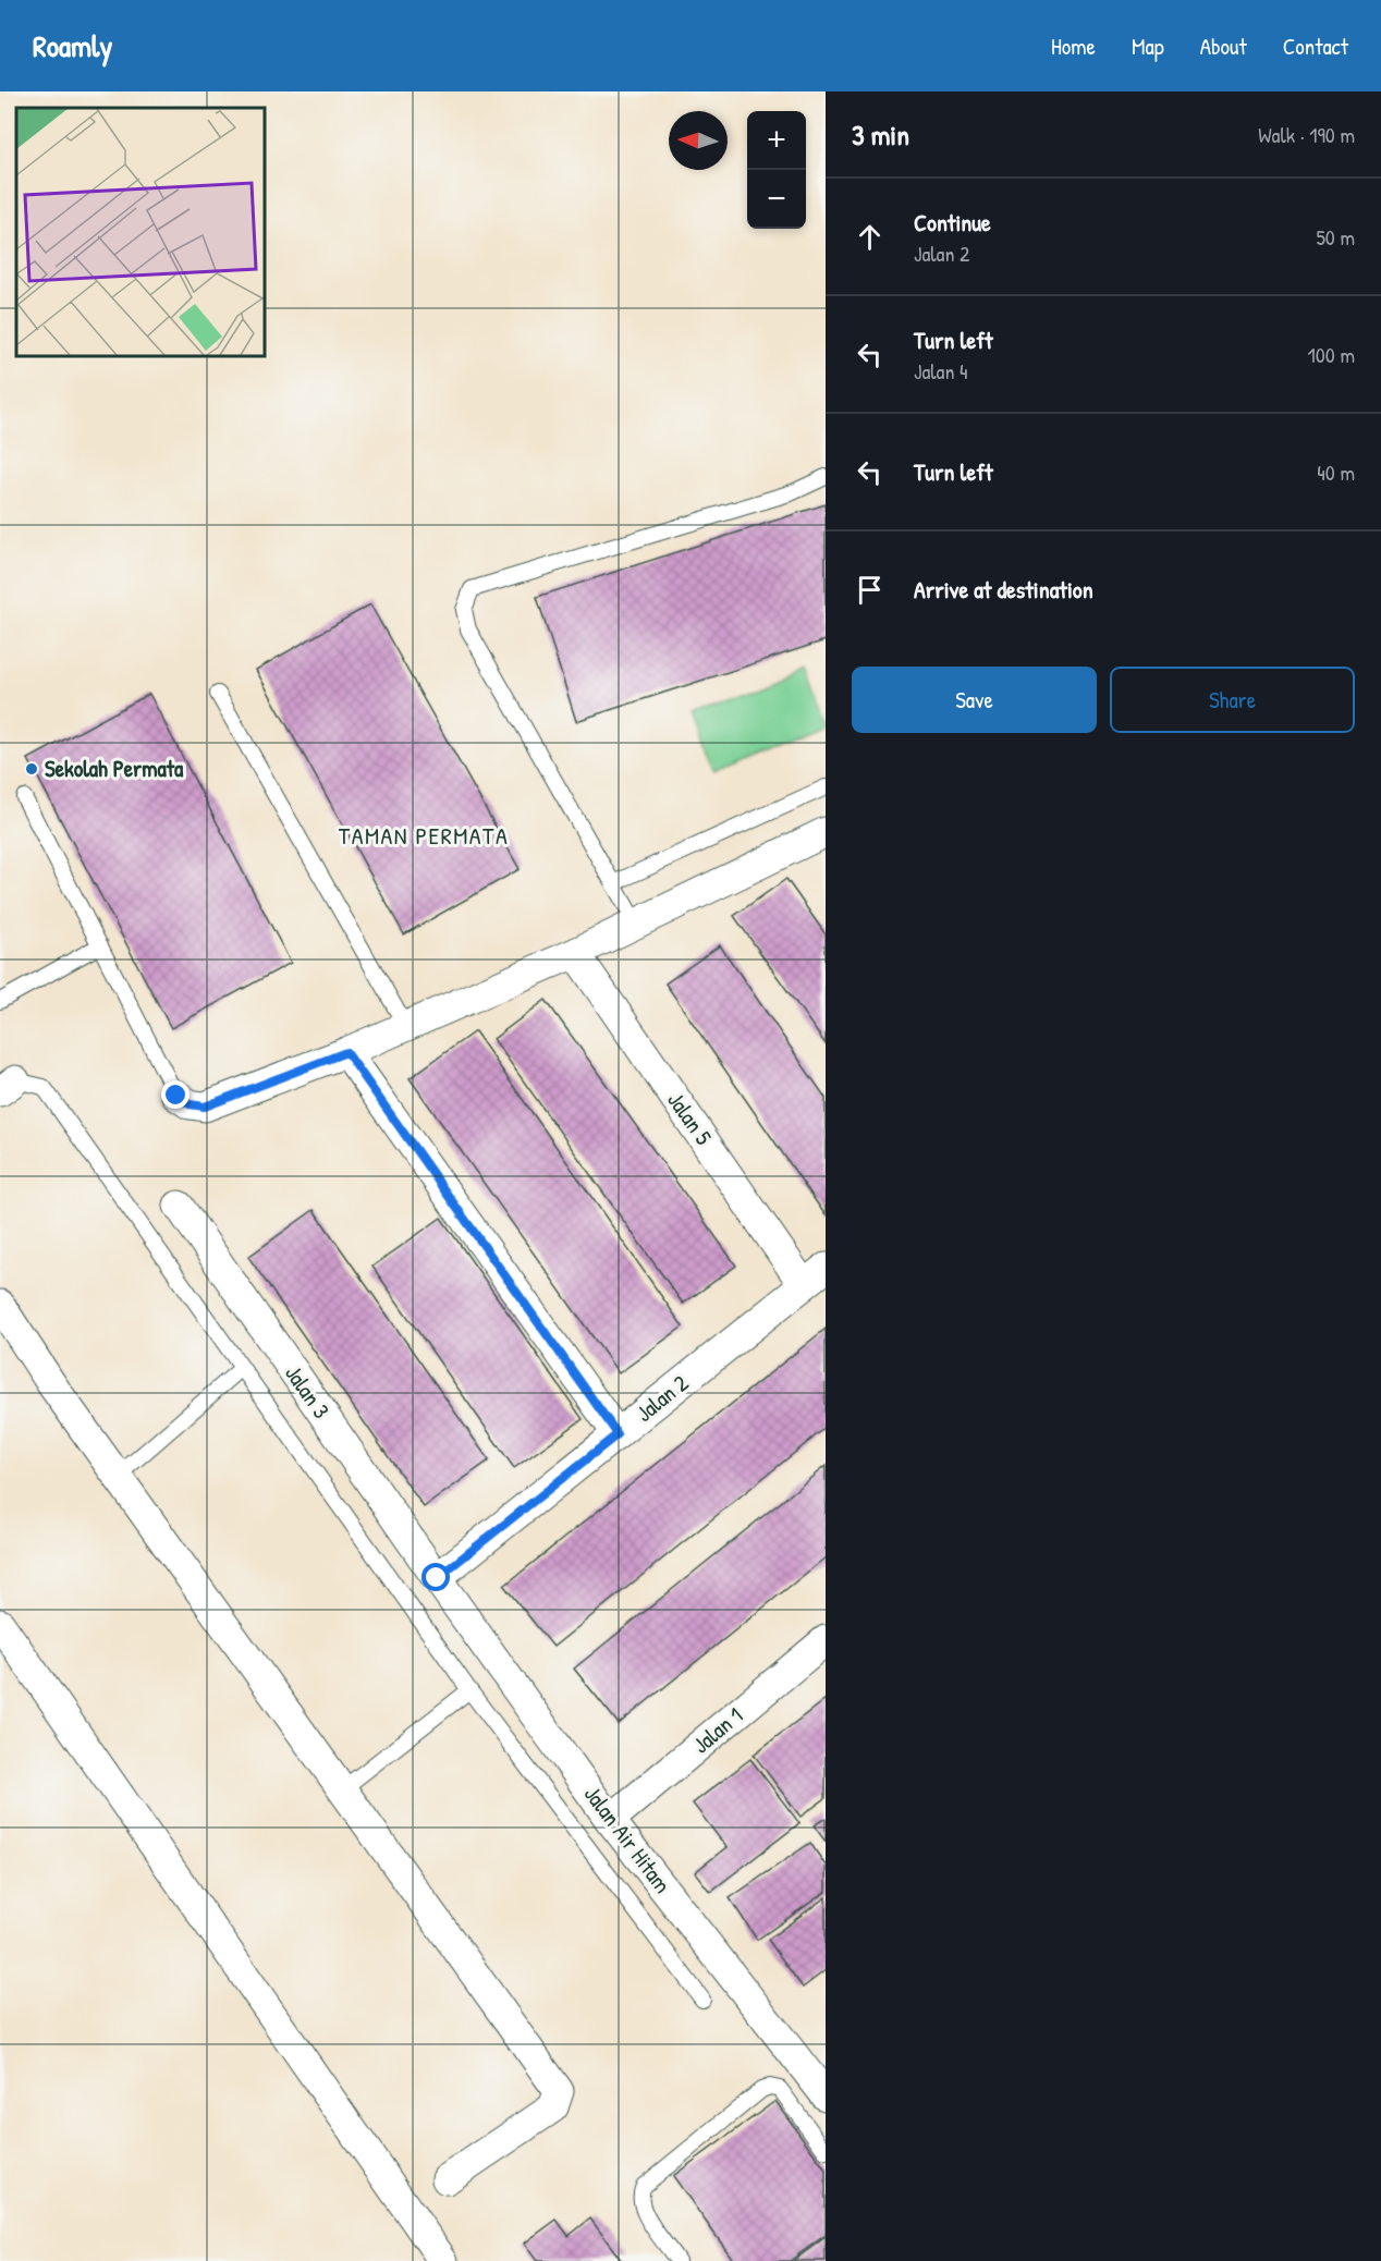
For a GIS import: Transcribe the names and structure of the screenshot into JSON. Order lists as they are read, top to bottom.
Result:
{
  "streets": {
    "street": [
      "Jalan 5",
      "Jalan 3",
      "Jalan 2",
      "Jalan 1",
      "Jalan Air Hitam"
    ]
  },
  "crossings": [
    ["Jalan 5", "Jalan 2"],
    ["Jalan 3", "Jalan 2"],
    ["Jalan 3", "Jalan Air Hitam"],
    ["Jalan 2", "Jalan Air Hitam"],
    ["Jalan 1", "Jalan Air Hitam"]
  ],
  "districts": ["TAMAN PERMATA"],
  "places": ["Sekolah Permata"],
  "north": "left",
  "page": {
    "header": "Roamly",
    "nav": [
      "Home",
      "Map",
      "About",
      "Contact"
    ],
    "heading": ["3 min", "Walk · 190 m"],
    "map_buttons": ["+", "−"],
    "list": [
      ["Continue", "Jalan 2", "50 m"],
      ["Turn left", "Jalan 4", "100 m"],
      ["Turn left", "40 m"],
      "Arrive at destination"
    ],
    "buttons": ["Save", "Share"]
  }
}
